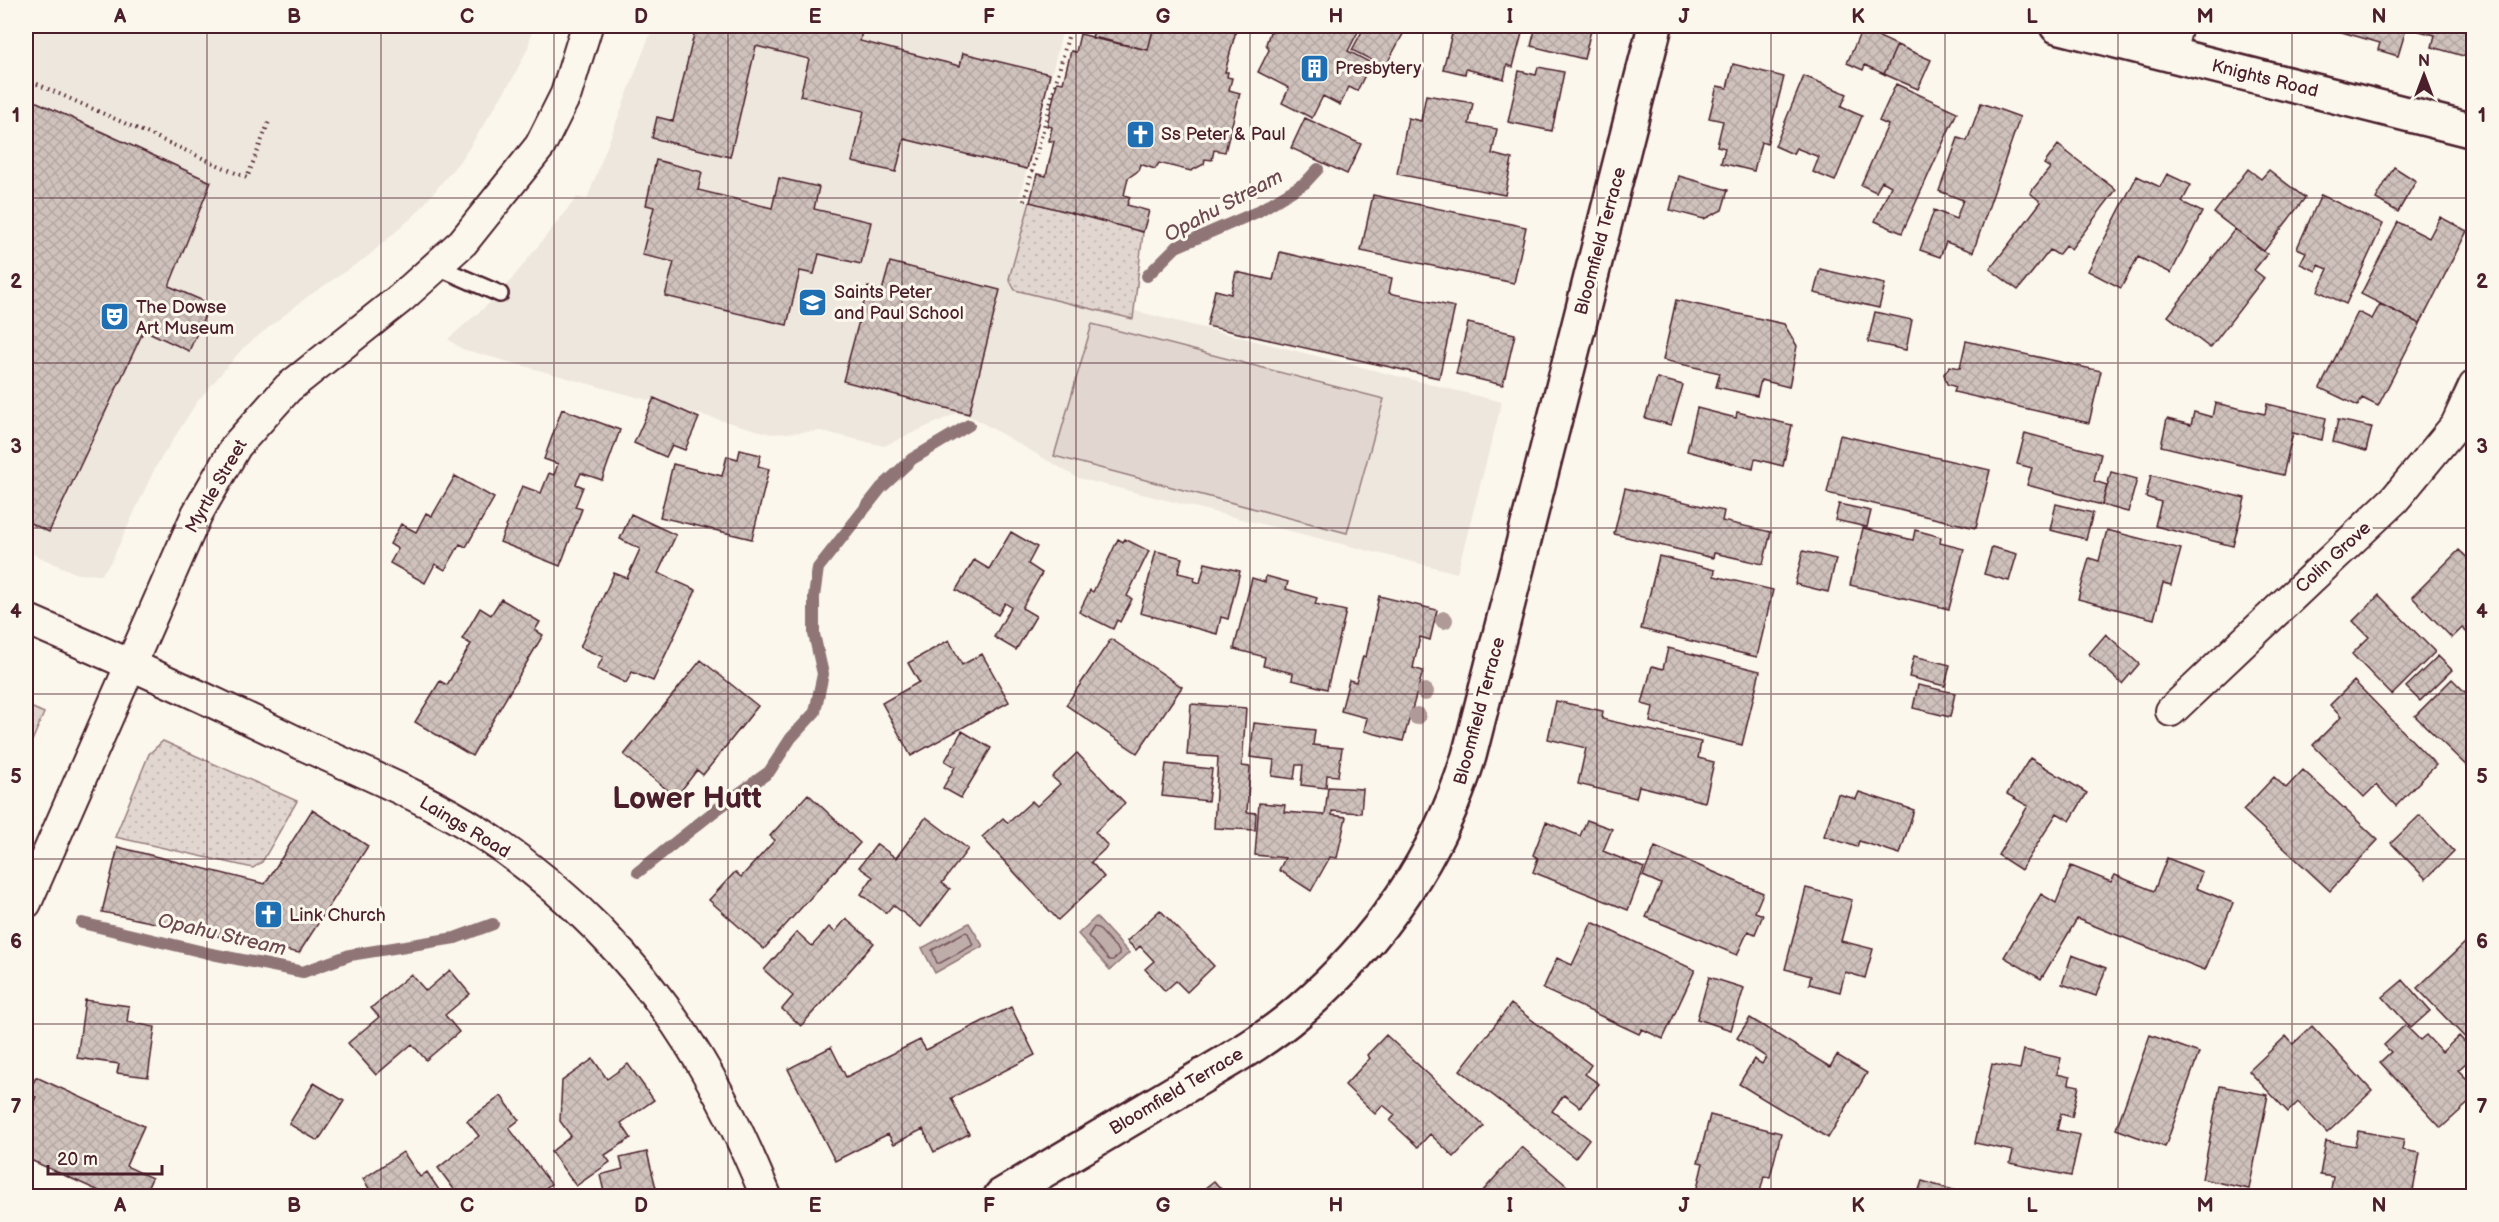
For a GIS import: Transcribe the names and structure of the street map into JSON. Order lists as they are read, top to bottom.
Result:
{
  "streets": {
    "street": [
      "Knights Road",
      "Bloomfield Terrace",
      "Myrtle Street",
      "Colin Grove",
      "Laings Road"
    ]
  },
  "crossings": [
    ["Myrtle Street", "Laings Road"]
  ],
  "districts": ["Lower Hutt"],
  "water": ["Opahu Stream"],
  "places": {
    "building": ["Presbytery"],
    "church": ["Ss Peter & Paul", "Link Church"],
    "school or university": ["Saints Peter and Paul School"],
    "theatre": ["The Dowse Art Museum"]
  },
  "scale_bar": "20 m",
  "north": "top",
  "grid": {
    "columns": [
      "A",
      "B",
      "C",
      "D",
      "E",
      "F",
      "G",
      "H",
      "I",
      "J",
      "K",
      "L",
      "M",
      "N"
    ],
    "rows": [
      "1",
      "2",
      "3",
      "4",
      "5",
      "6",
      "7"
    ]
  }
}
